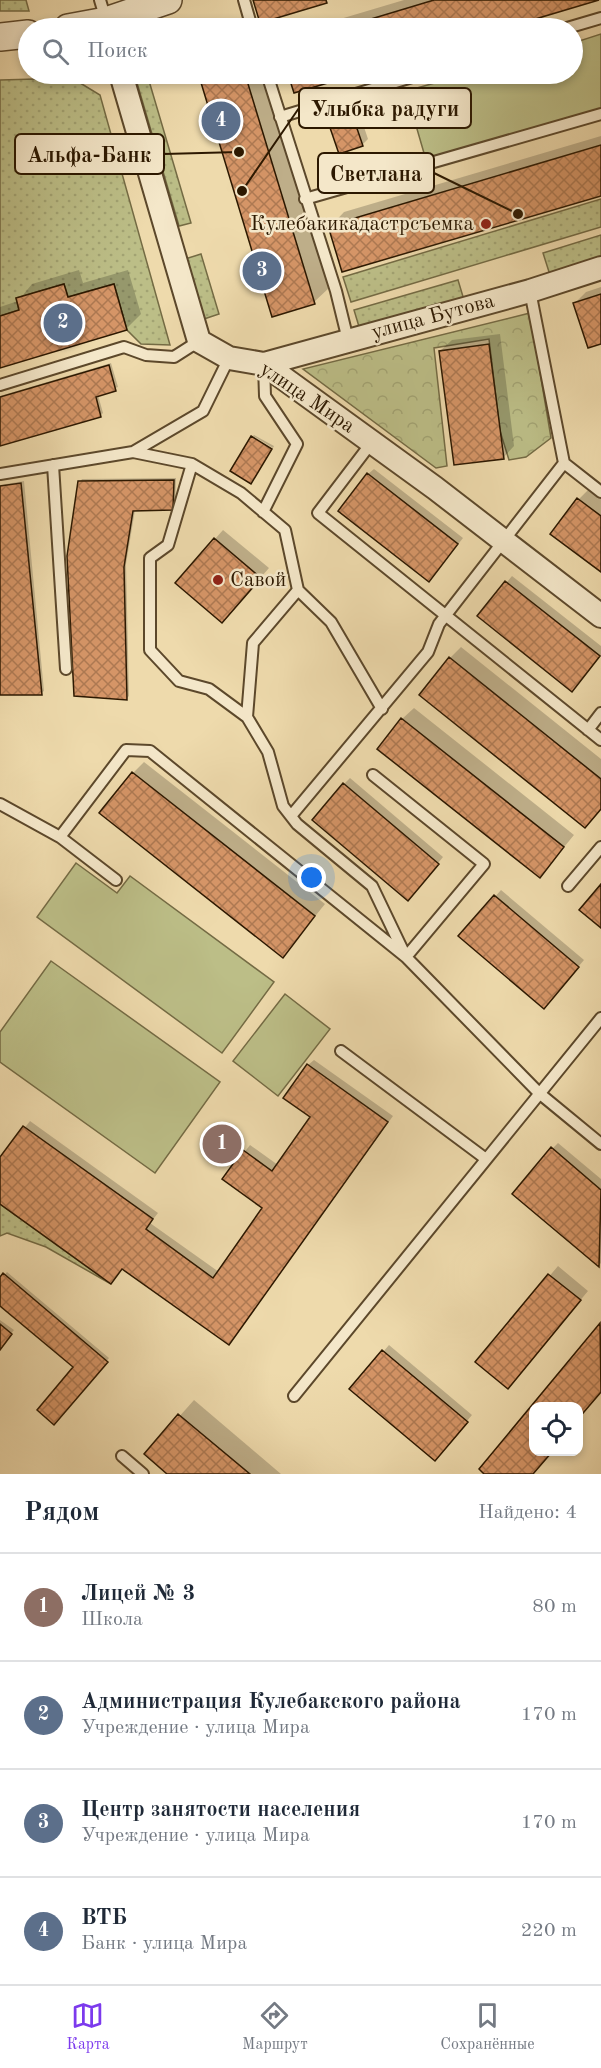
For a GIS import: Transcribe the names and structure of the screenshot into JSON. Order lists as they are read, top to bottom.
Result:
{
  "streets": {
    "street": ["улица Бутова", "улица Мира"]
  },
  "crossings": [
    ["улица Бутова", "улица Мира"]
  ],
  "places": [
    "Альфа-Банк",
    "Улыбка радуги",
    "Светлана",
    "Кулебакикадастрсъемка",
    "Савой"
  ],
  "page": {
    "search": "Поиск",
    "pins": [
      "4",
      "3",
      "2",
      "1"
    ],
    "heading": ["Рядом", "Найдено: 4"],
    "list": [
      {
        "mark": "1",
        "name": "Лицей № 3",
        "note": "Школа",
        "value": "80 m"
      },
      {
        "mark": "2",
        "name": "Администрация Кулебакского района",
        "note": "Учреждение · улица Мира",
        "value": "170 m"
      },
      {
        "mark": "3",
        "name": "Центр занятости населения",
        "note": "Учреждение · улица Мира",
        "value": "170 m"
      },
      {
        "mark": "4",
        "name": "ВТБ",
        "note": "Банк · улица Мира",
        "value": "220 m"
      }
    ],
    "nav": ["Карта", "Маршрут", "Сохранённые"]
  }
}
